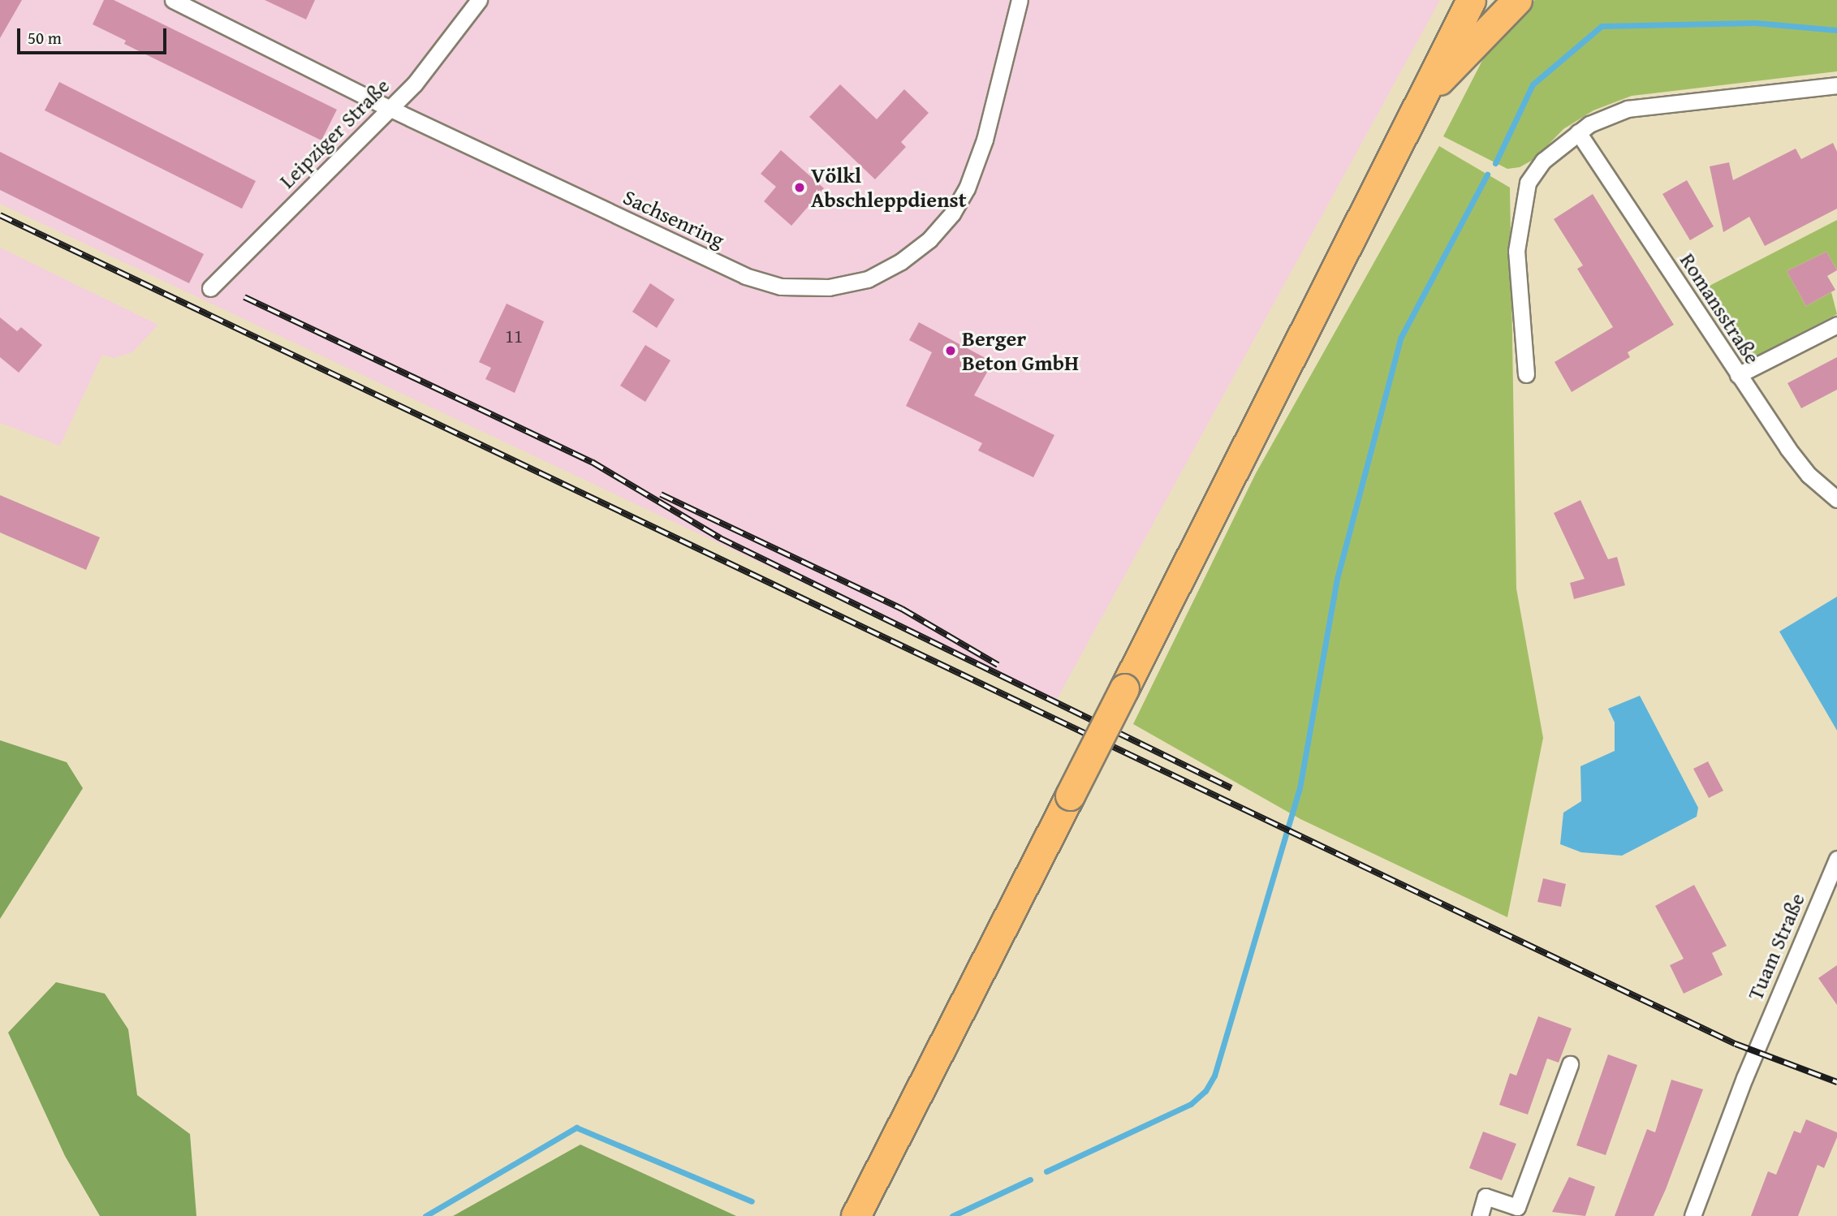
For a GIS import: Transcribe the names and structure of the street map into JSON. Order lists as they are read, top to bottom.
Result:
{
  "streets": {
    "street": [
      "Leipziger Straße",
      "Sachsenring",
      "Romansstraße",
      "Tuam Straße"
    ]
  },
  "crossings": [
    ["Leipziger Straße", "Sachsenring"]
  ],
  "places": ["Völkl Abschleppdienst", "Berger Beton GmbH"],
  "house_numbers": ["11"],
  "scale_bar": "50 m"
}
